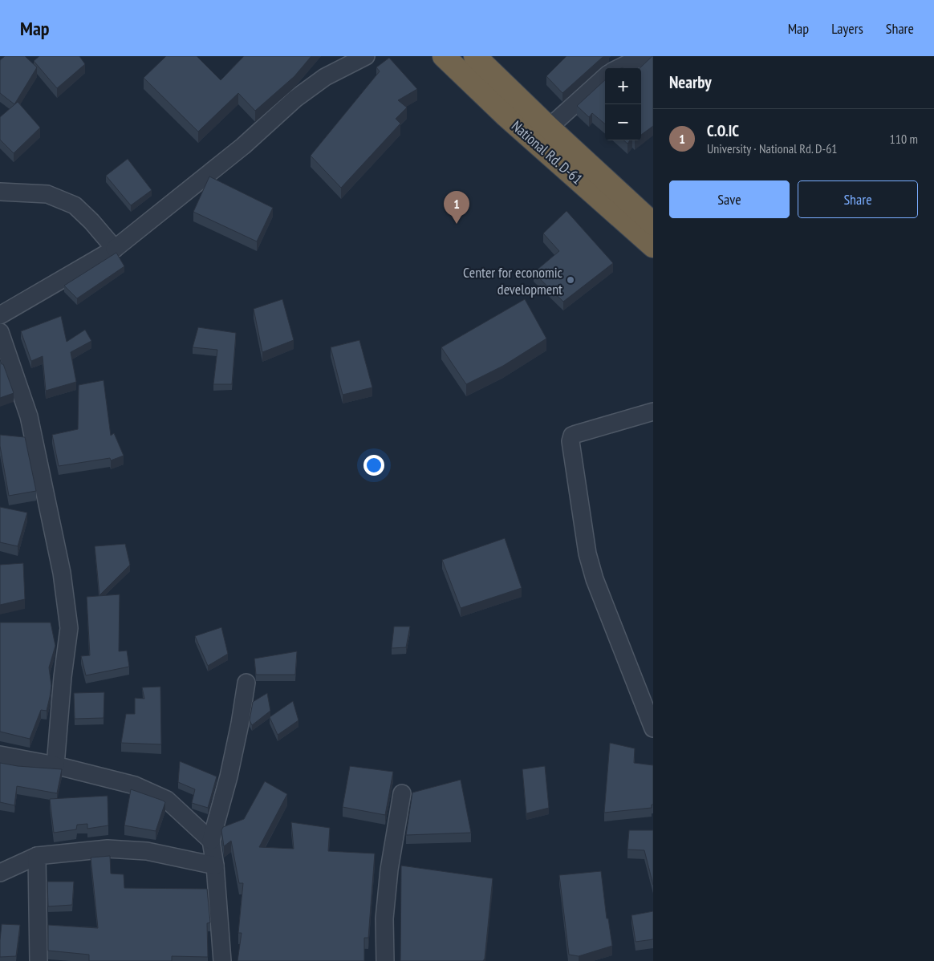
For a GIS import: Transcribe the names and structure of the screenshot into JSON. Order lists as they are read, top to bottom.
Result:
{
  "streets": {
    "highway": ["National Rd. D-61"]
  },
  "places": ["Center for economic development"],
  "page": {
    "header": "Map",
    "nav": ["Map", "Layers", "Share"],
    "heading": "Nearby",
    "map_buttons": ["+", "−"],
    "list": [
      {
        "mark": "1",
        "name": "C.O.IC",
        "note": "University · National Rd. D-61",
        "value": "110 m"
      }
    ],
    "buttons": ["Save", "Share"],
    "pins": "1"
  }
}
